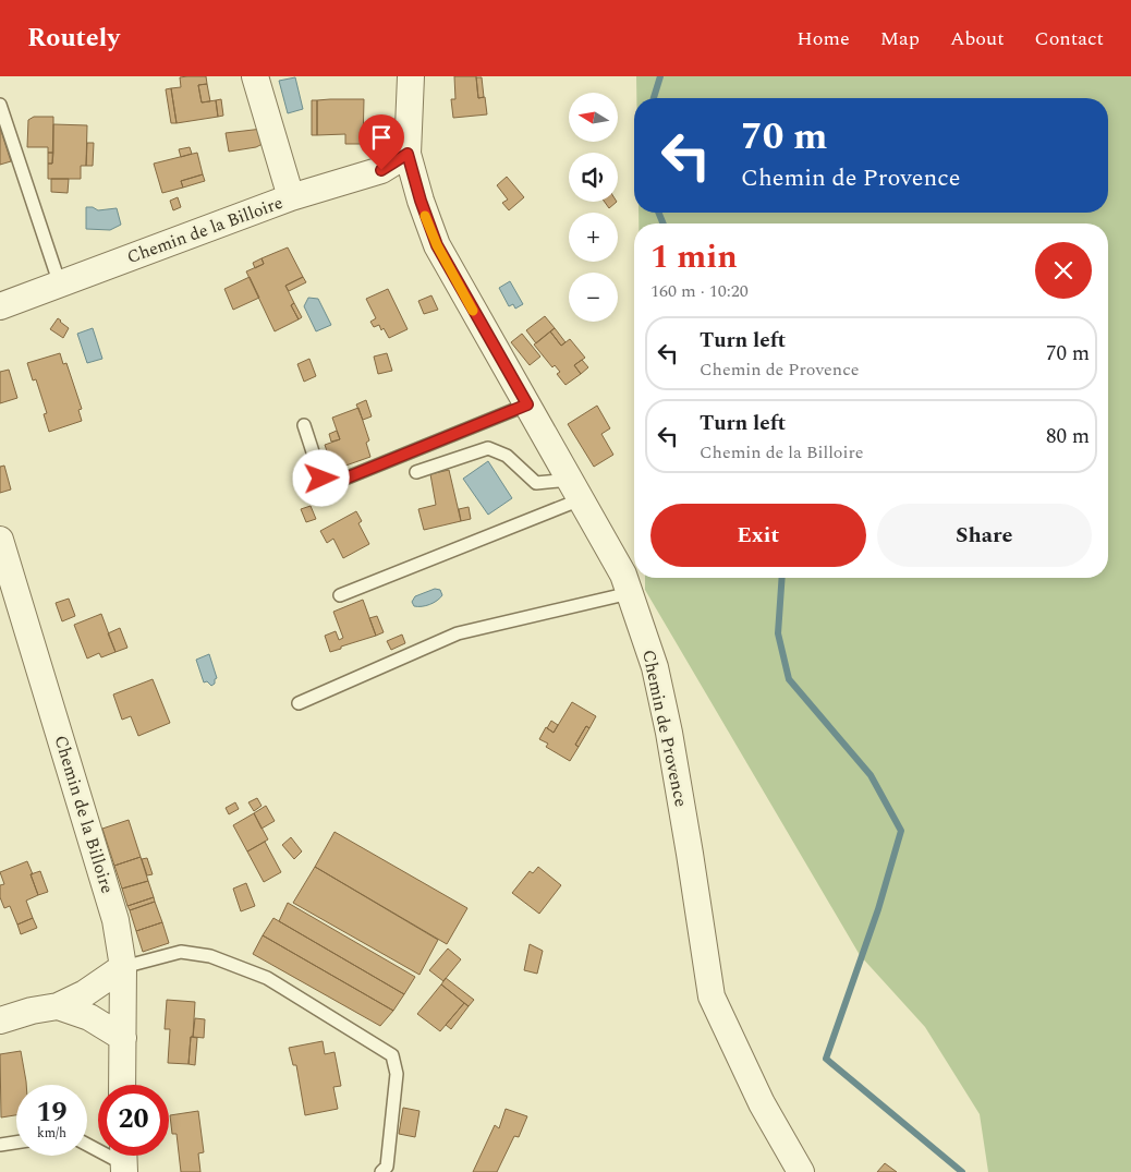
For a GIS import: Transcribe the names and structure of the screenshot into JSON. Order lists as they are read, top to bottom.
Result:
{
  "streets": {
    "street": ["Chemin de la Billoire", "Chemin de Provence"]
  },
  "crossings": [
    ["Chemin de la Billoire", "Chemin de Provence"]
  ],
  "north": "left",
  "page": {
    "header": "Routely",
    "nav": [
      "Home",
      "Map",
      "About",
      "Contact"
    ],
    "map_buttons": ["+", "−"],
    "turn": ["70 m", "Chemin de Provence"],
    "heading": ["1 min", "160 m · 10:20"],
    "list": [
      {
        "name": "Turn left",
        "note": "Chemin de Provence",
        "value": "70 m"
      },
      {
        "name": "Turn left",
        "note": "Chemin de la Billoire",
        "value": "80 m"
      }
    ],
    "buttons": ["Exit", "Share"],
    "speed": "19 km/h",
    "limit": "20"
  }
}
